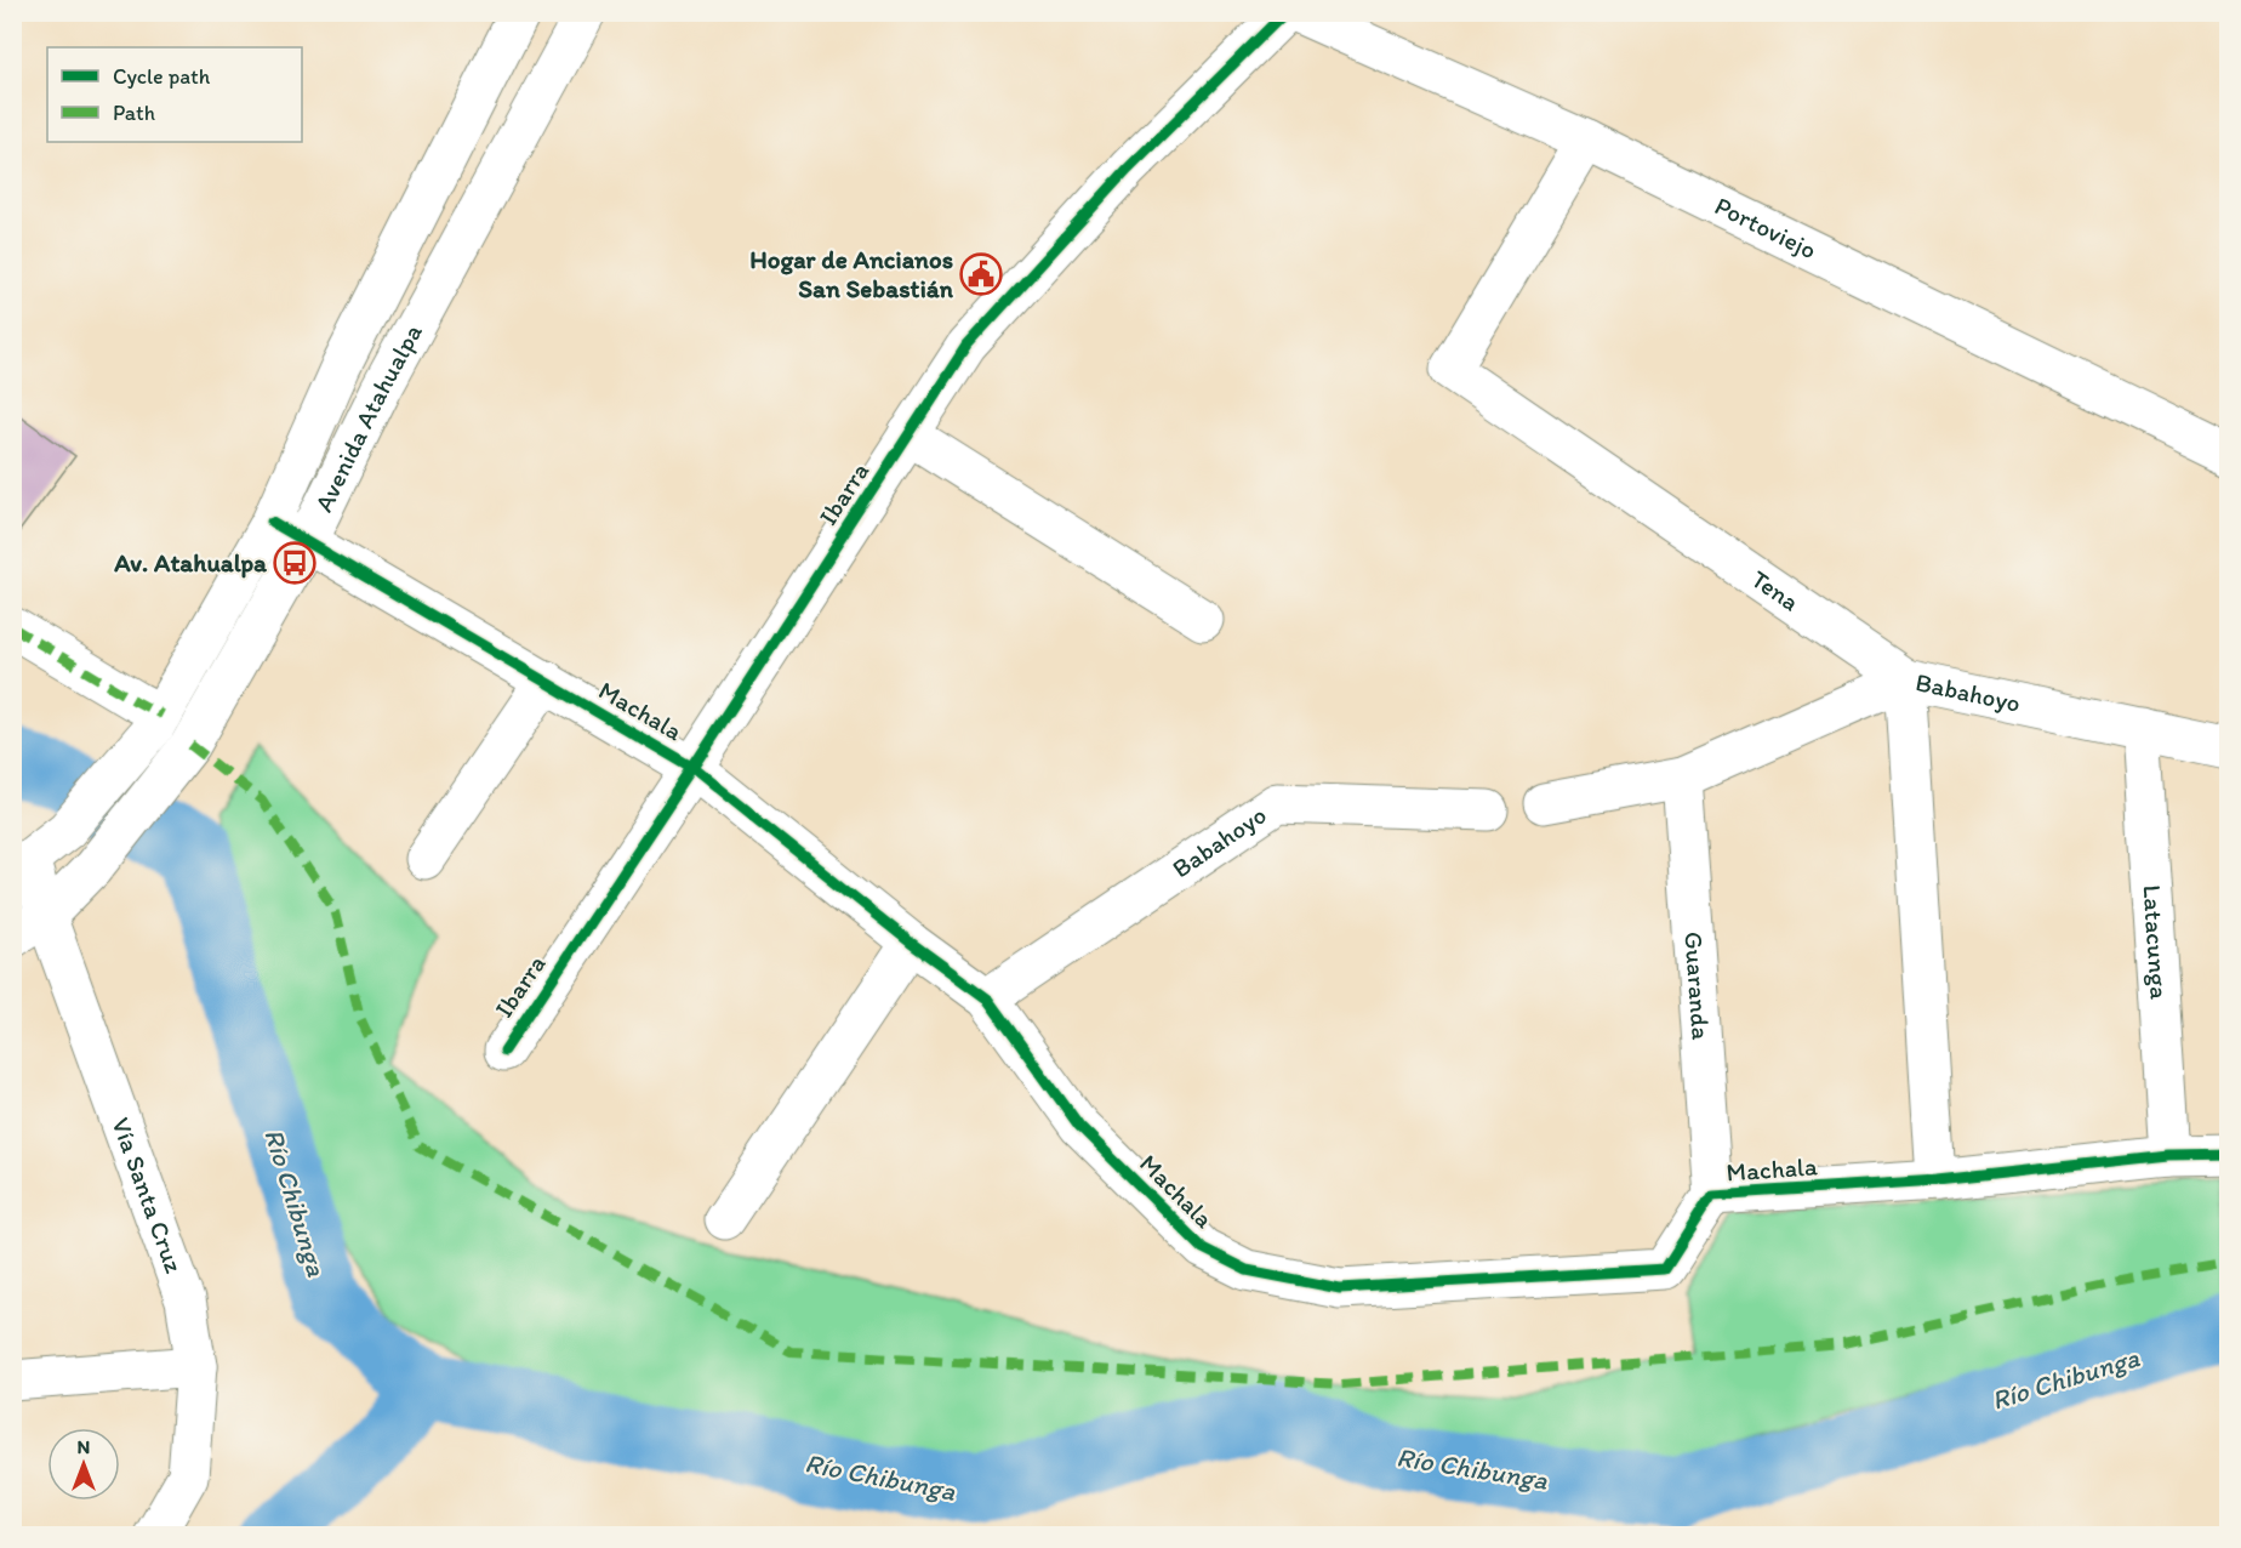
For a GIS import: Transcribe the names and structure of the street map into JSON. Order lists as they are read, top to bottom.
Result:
{
  "streets": {
    "street": [
      "Portoviejo",
      "Avenida Atahualpa",
      "Ibarra",
      "Tena",
      "Babahoyo",
      "Machala",
      "Latacunga",
      "Guaranda",
      "Vía Santa Cruz"
    ]
  },
  "crossings": [
    ["Portoviejo", "Tena"],
    ["Avenida Atahualpa", "Machala"],
    ["Avenida Atahualpa", "Vía Santa Cruz"],
    ["Ibarra", "Machala"],
    ["Tena", "Babahoyo"],
    ["Babahoyo", "Machala"],
    ["Babahoyo", "Latacunga"],
    ["Babahoyo", "Guaranda"],
    ["Machala", "Latacunga"],
    ["Machala", "Guaranda"]
  ],
  "water": ["Río Chibunga"],
  "places": {
    "public building": ["Hogar de Ancianos San Sebastián"],
    "bus stop": ["Av. Atahualpa"]
  },
  "legend": ["Cycle path", "Path"],
  "north": "top"
}
